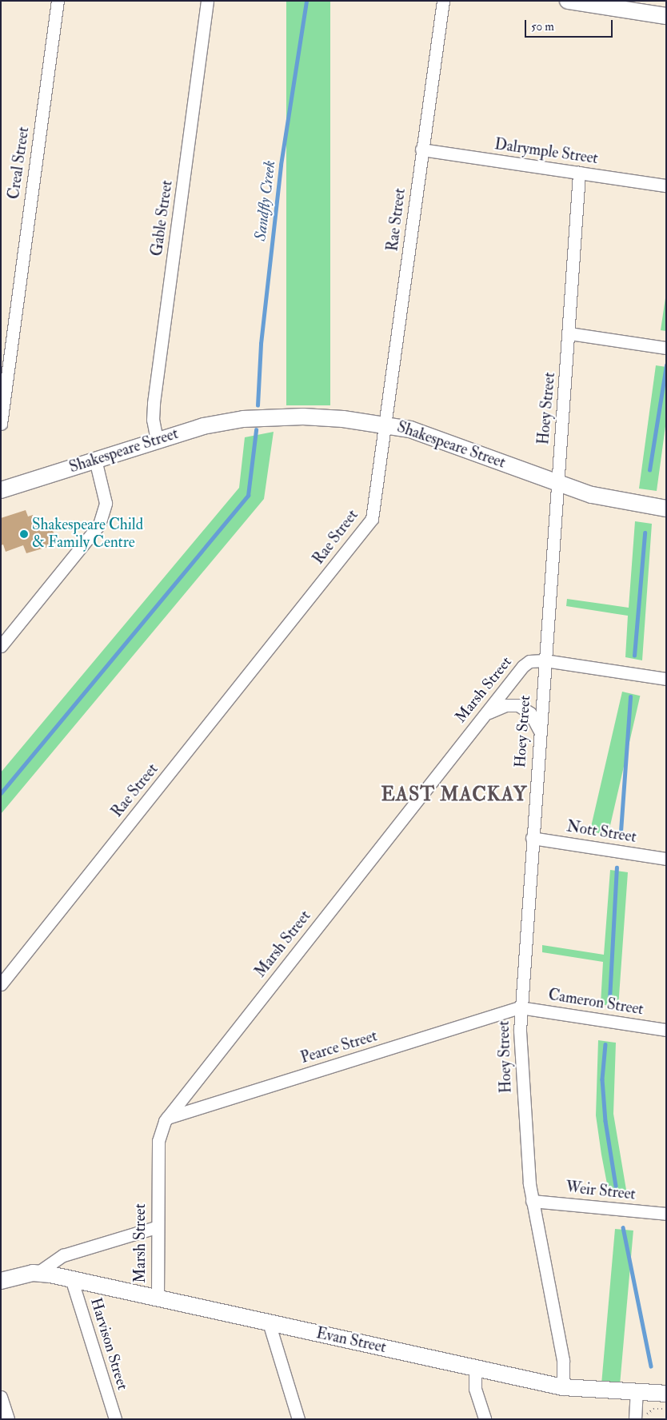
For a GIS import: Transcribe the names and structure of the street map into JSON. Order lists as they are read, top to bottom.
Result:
{
  "streets": {
    "street": [
      "Dalrymple Street",
      "Creal Street",
      "Gable Street",
      "Rae Street",
      "Hoey Street",
      "Shakespeare Street",
      "Marsh Street",
      "Nott Street",
      "Cameron Street",
      "Pearce Street",
      "Weir Street",
      "Evan Street",
      "Harvison Street"
    ]
  },
  "crossings": [
    ["Dalrymple Street", "Rae Street"],
    ["Dalrymple Street", "Hoey Street"],
    ["Gable Street", "Shakespeare Street"],
    ["Rae Street", "Shakespeare Street"],
    ["Hoey Street", "Shakespeare Street"],
    ["Hoey Street", "Marsh Street"],
    ["Hoey Street", "Nott Street"],
    ["Hoey Street", "Cameron Street"],
    ["Hoey Street", "Pearce Street"],
    ["Hoey Street", "Weir Street"],
    ["Hoey Street", "Evan Street"],
    ["Marsh Street", "Pearce Street"],
    ["Marsh Street", "Evan Street"],
    ["Cameron Street", "Pearce Street"],
    ["Evan Street", "Harvison Street"]
  ],
  "districts": ["EAST MACKAY"],
  "water": ["Sandfly Creek"],
  "places": ["Shakespeare Child & Family Centre"],
  "scale_bar": "50 m"
}
